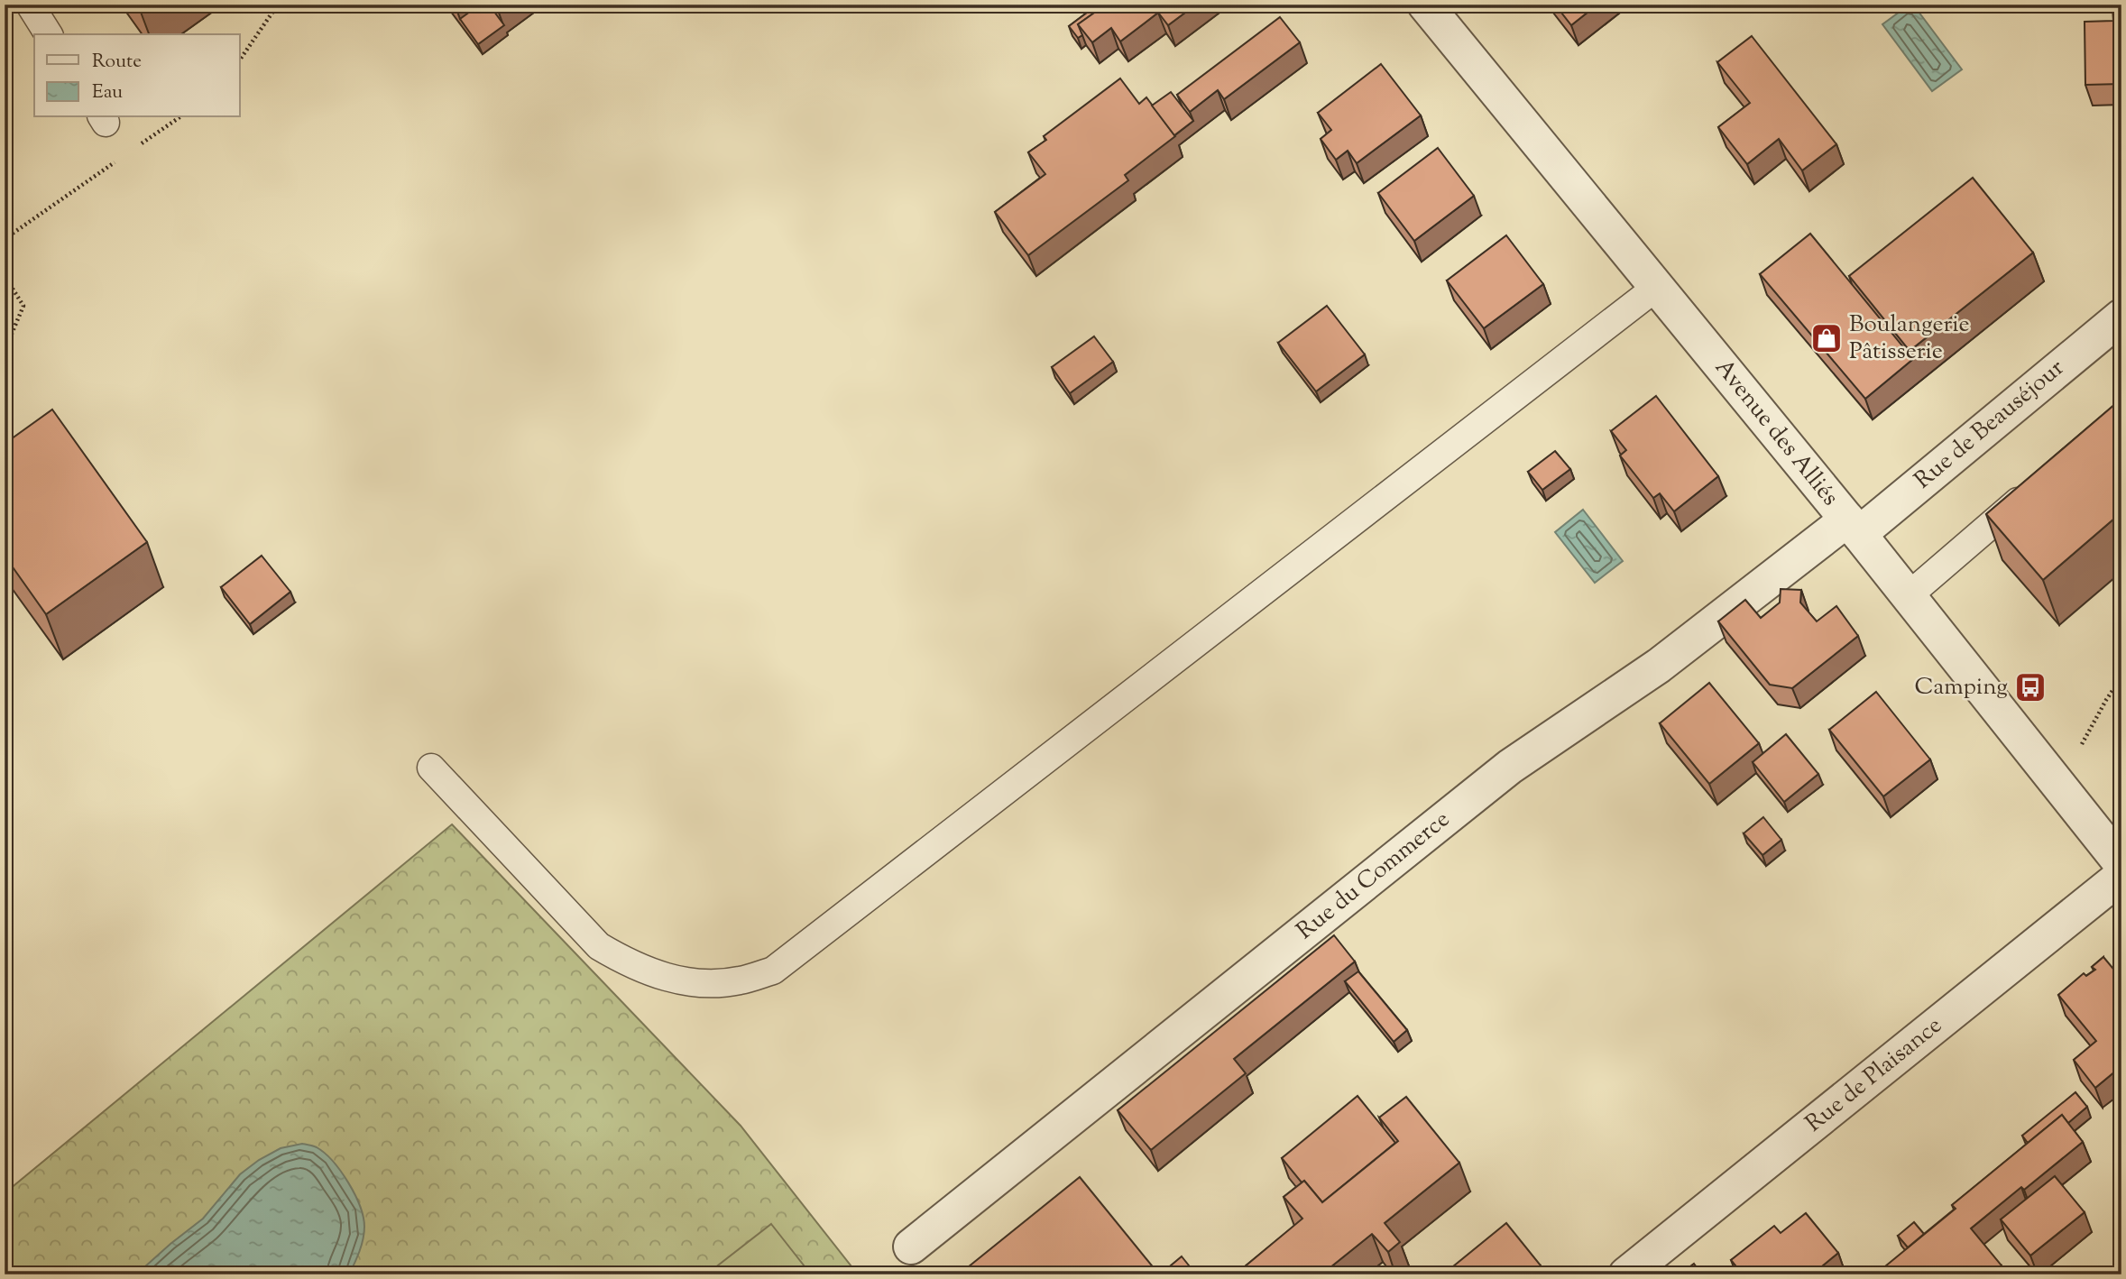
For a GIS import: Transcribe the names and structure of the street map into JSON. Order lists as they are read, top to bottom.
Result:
{
  "streets": {
    "street": [
      "Rue de Beauséjour",
      "Avenue des Alliés",
      "Rue du Commerce",
      "Rue de Plaisance"
    ]
  },
  "crossings": [
    ["Rue de Beauséjour", "Avenue des Alliés"],
    ["Rue de Beauséjour", "Rue du Commerce"],
    ["Avenue des Alliés", "Rue du Commerce"]
  ],
  "places": {
    "shop": ["Boulangerie Pâtisserie"],
    "bus stop": ["Camping"]
  },
  "legend": ["Route", "Eau"]
}
